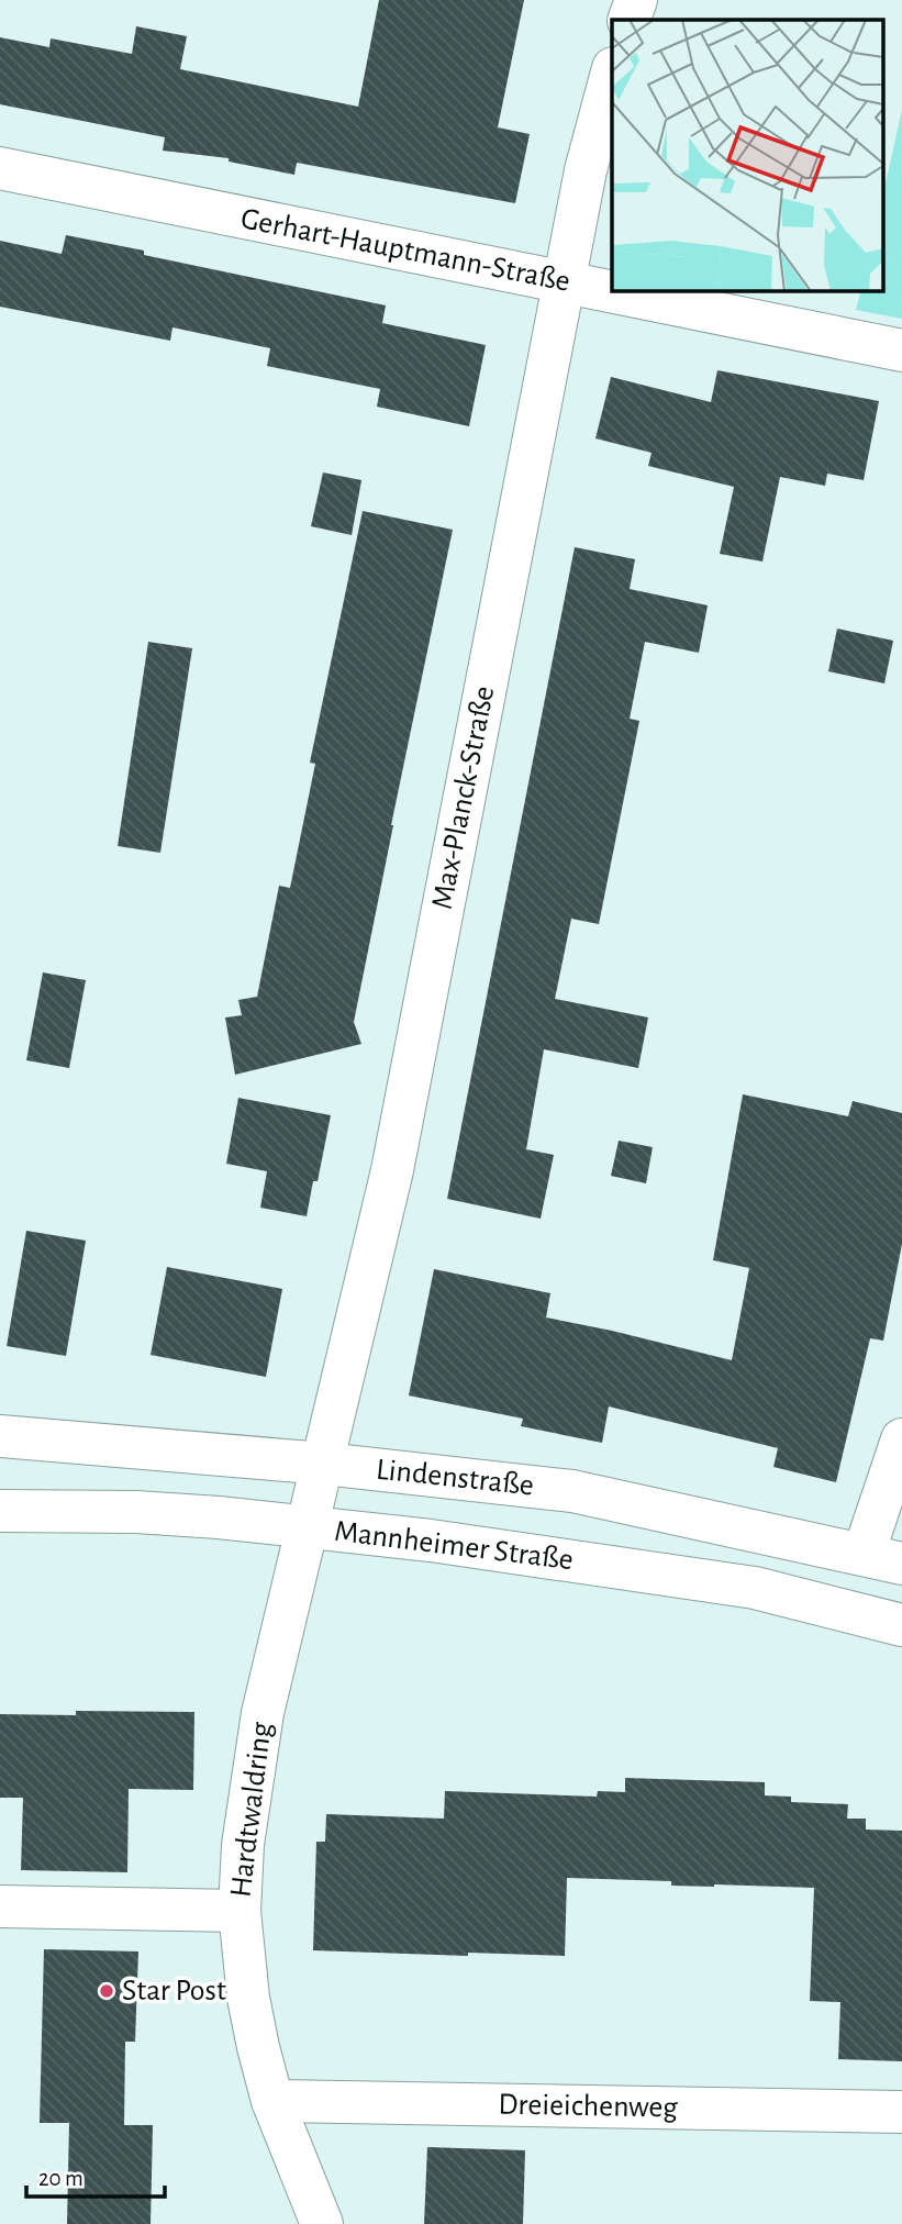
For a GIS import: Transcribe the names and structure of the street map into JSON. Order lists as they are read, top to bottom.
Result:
{
  "streets": {
    "street": [
      "Gerhart-Hauptmann-Straße",
      "Max-Planck-Straße",
      "Lindenstraße",
      "Mannheimer Straße",
      "Hardtwaldring",
      "Dreieichenweg"
    ]
  },
  "crossings": [
    ["Gerhart-Hauptmann-Straße", "Max-Planck-Straße"],
    ["Max-Planck-Straße", "Lindenstraße"],
    ["Max-Planck-Straße", "Mannheimer Straße"],
    ["Max-Planck-Straße", "Hardtwaldring"],
    ["Mannheimer Straße", "Hardtwaldring"],
    ["Hardtwaldring", "Dreieichenweg"]
  ],
  "places": ["Star Post"],
  "scale_bar": "20 m"
}
